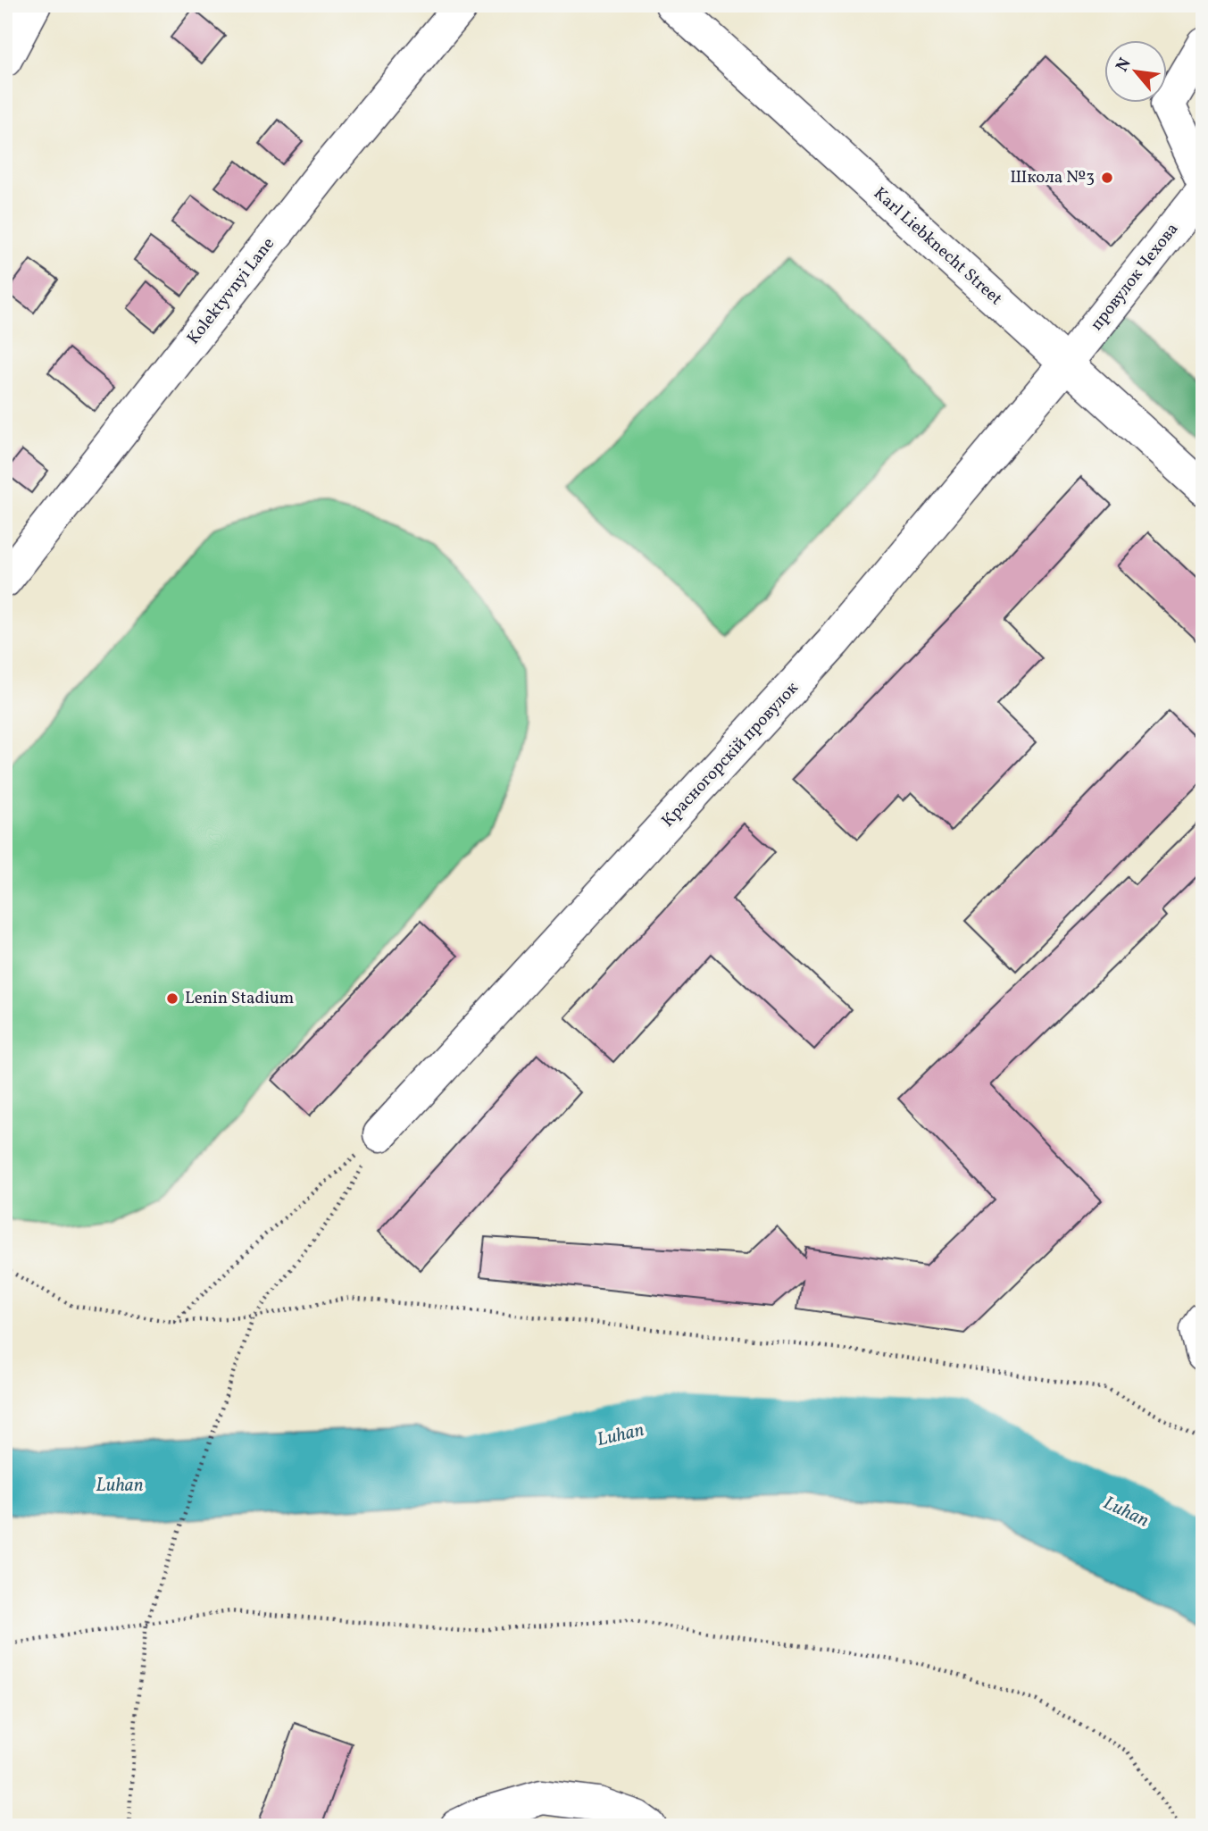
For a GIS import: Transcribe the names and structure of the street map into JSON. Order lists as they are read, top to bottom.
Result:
{
  "streets": {
    "street": [
      "Karl Liebknecht Street",
      "провулок Чехова",
      "Kolektyvnyi Lane",
      "Красногорскій провулок"
    ]
  },
  "crossings": [
    ["Karl Liebknecht Street", "провулок Чехова"],
    ["Karl Liebknecht Street", "Красногорскій провулок"],
    ["провулок Чехова", "Красногорскій провулок"]
  ],
  "water": ["Luhan"],
  "places": ["Школа №3", "Lenin Stadium"],
  "north": "top left"
}
